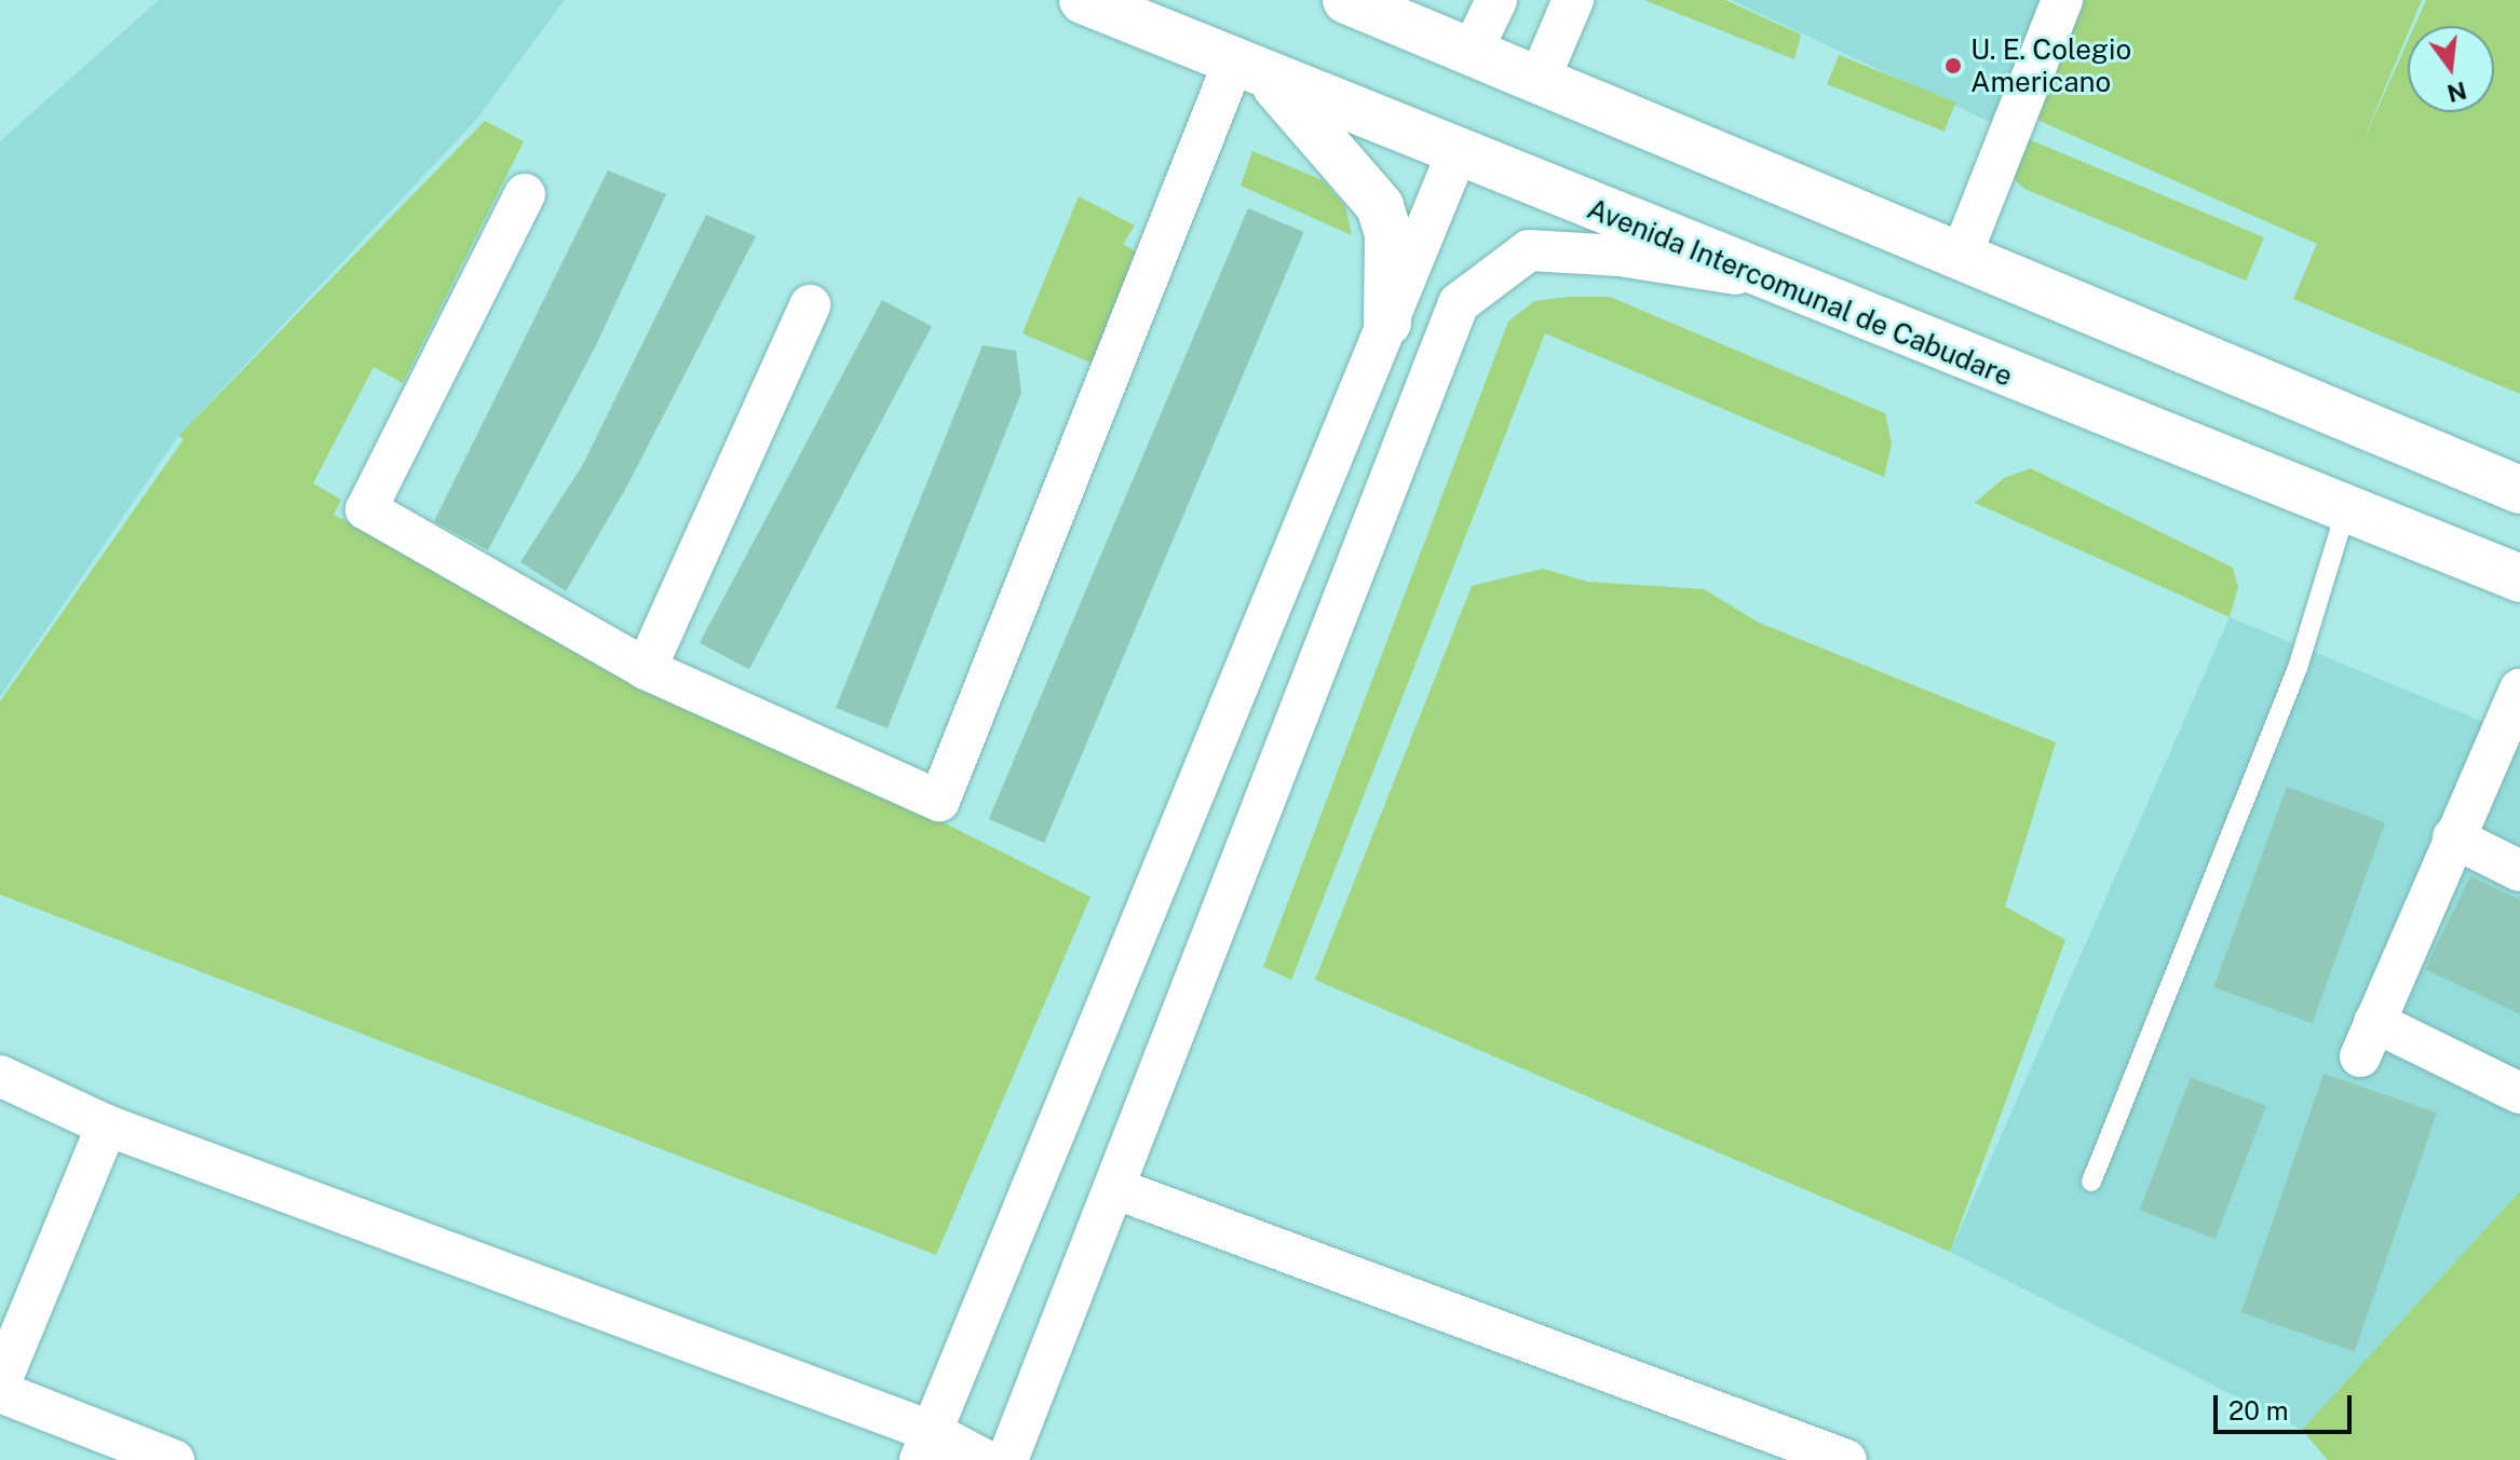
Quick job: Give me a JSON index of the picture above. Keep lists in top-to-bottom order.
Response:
{
  "streets": {
    "highway": ["Avenida Intercomunal de Cabudare"]
  },
  "places": ["U. E. Colegio Americano"],
  "scale_bar": "20 m",
  "north": "bottom"
}
